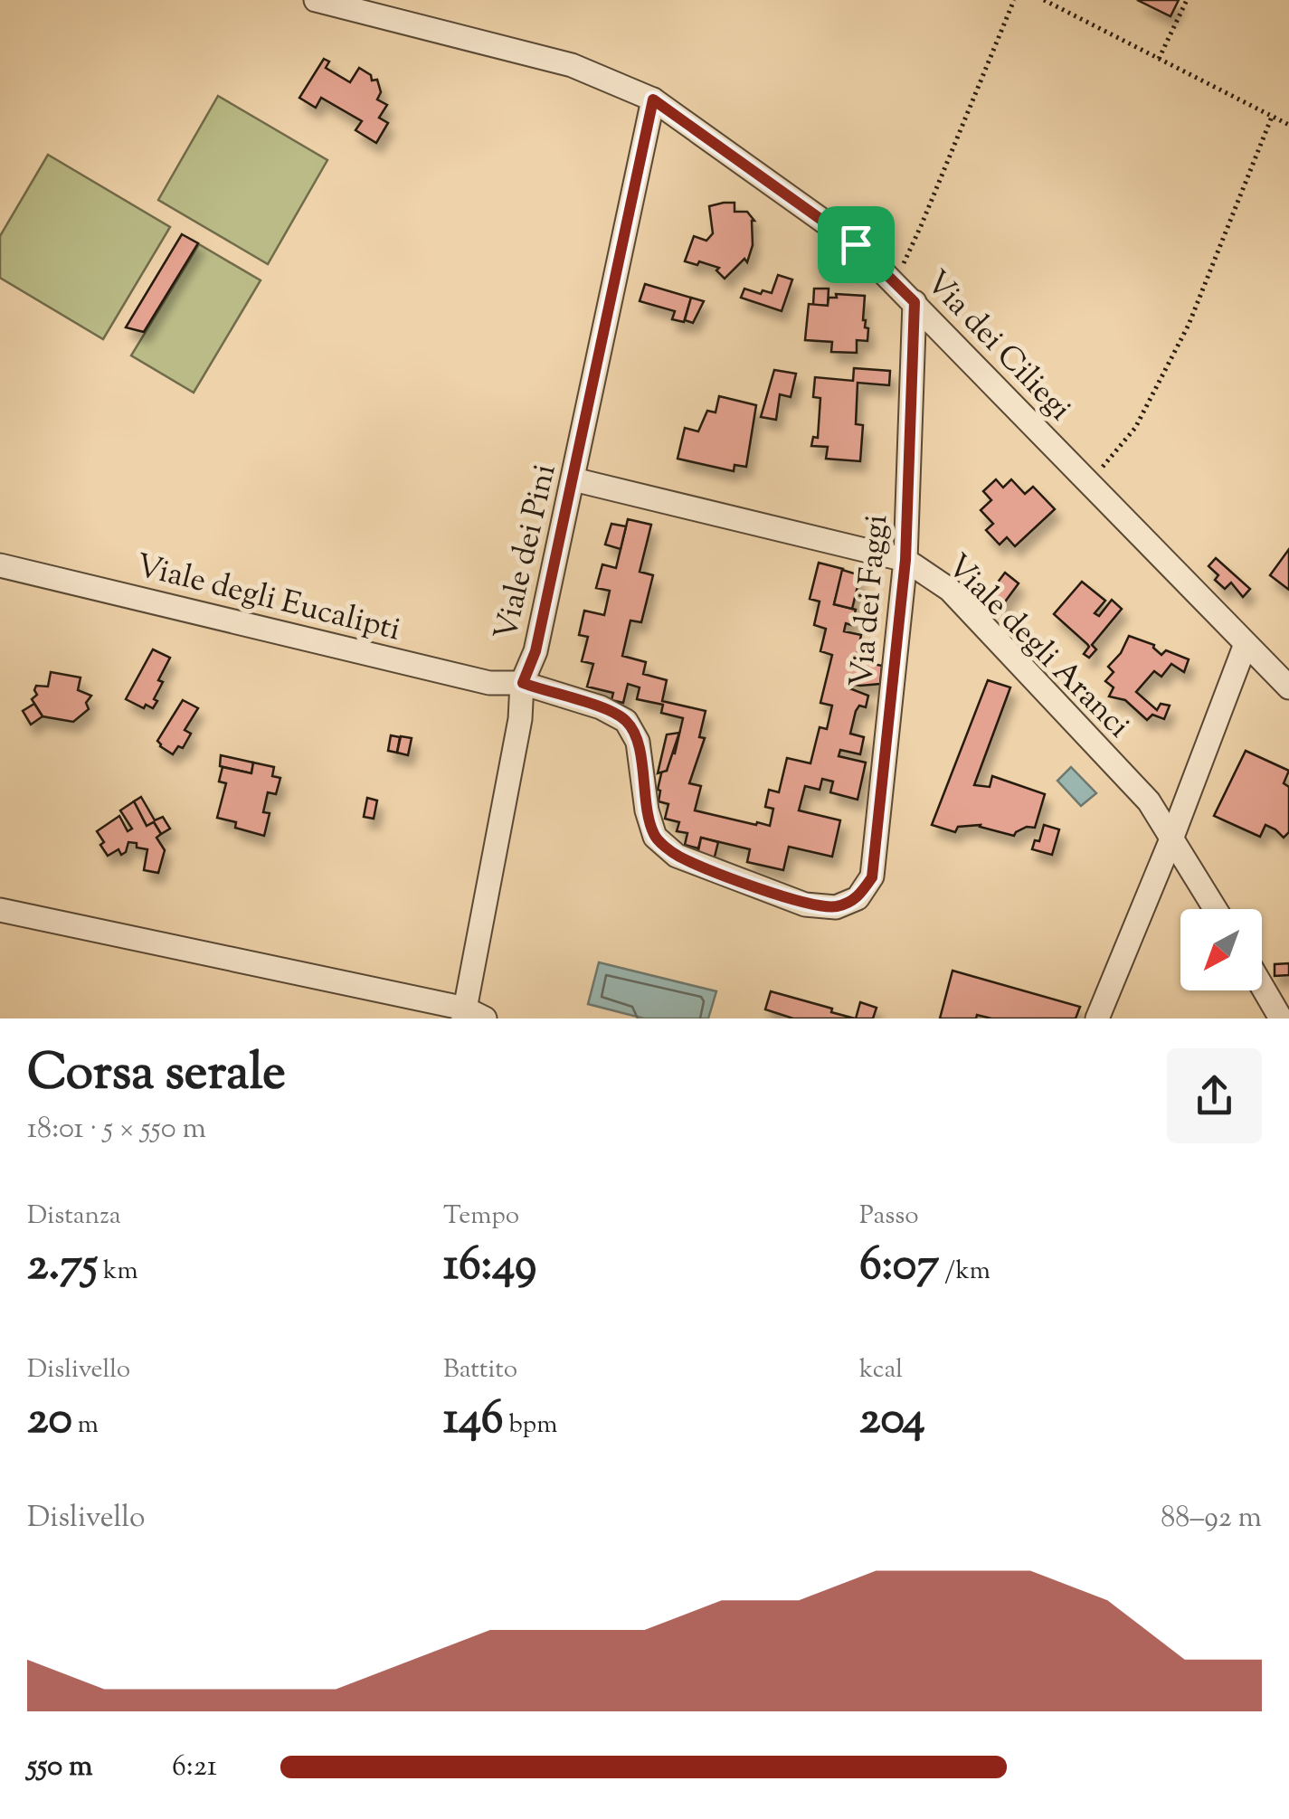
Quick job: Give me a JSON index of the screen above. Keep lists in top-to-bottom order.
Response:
{
  "streets": {
    "street": [
      "Via dei Ciliegi",
      "Viale dei Pini",
      "Viale degli Eucalipti",
      "Via dei Faggi",
      "Viale degli Aranci"
    ]
  },
  "crossings": [
    ["Via dei Ciliegi", "Viale dei Pini"],
    ["Via dei Ciliegi", "Via dei Faggi"],
    ["Viale dei Pini", "Viale degli Eucalipti"],
    ["Viale dei Pini", "Viale degli Aranci"],
    ["Viale degli Eucalipti", "Via dei Faggi"],
    ["Via dei Faggi", "Viale degli Aranci"]
  ],
  "north": "bottom left",
  "page": {
    "heading": ["Corsa serale", "18:01 · 5 × 550 m"],
    "stats": [
      ["Distanza", "2.75 km"],
      ["Tempo", "16:49"],
      ["Passo", "6:07 /km"],
      ["Dislivello", "20 m"],
      ["Battito", "146 bpm"],
      ["kcal", "204"]
    ],
    "chart": ["Dislivello", "88–92 m"],
    "list": [
      {
        "name": "550 m",
        "note": "6:21"
      }
    ]
  }
}
